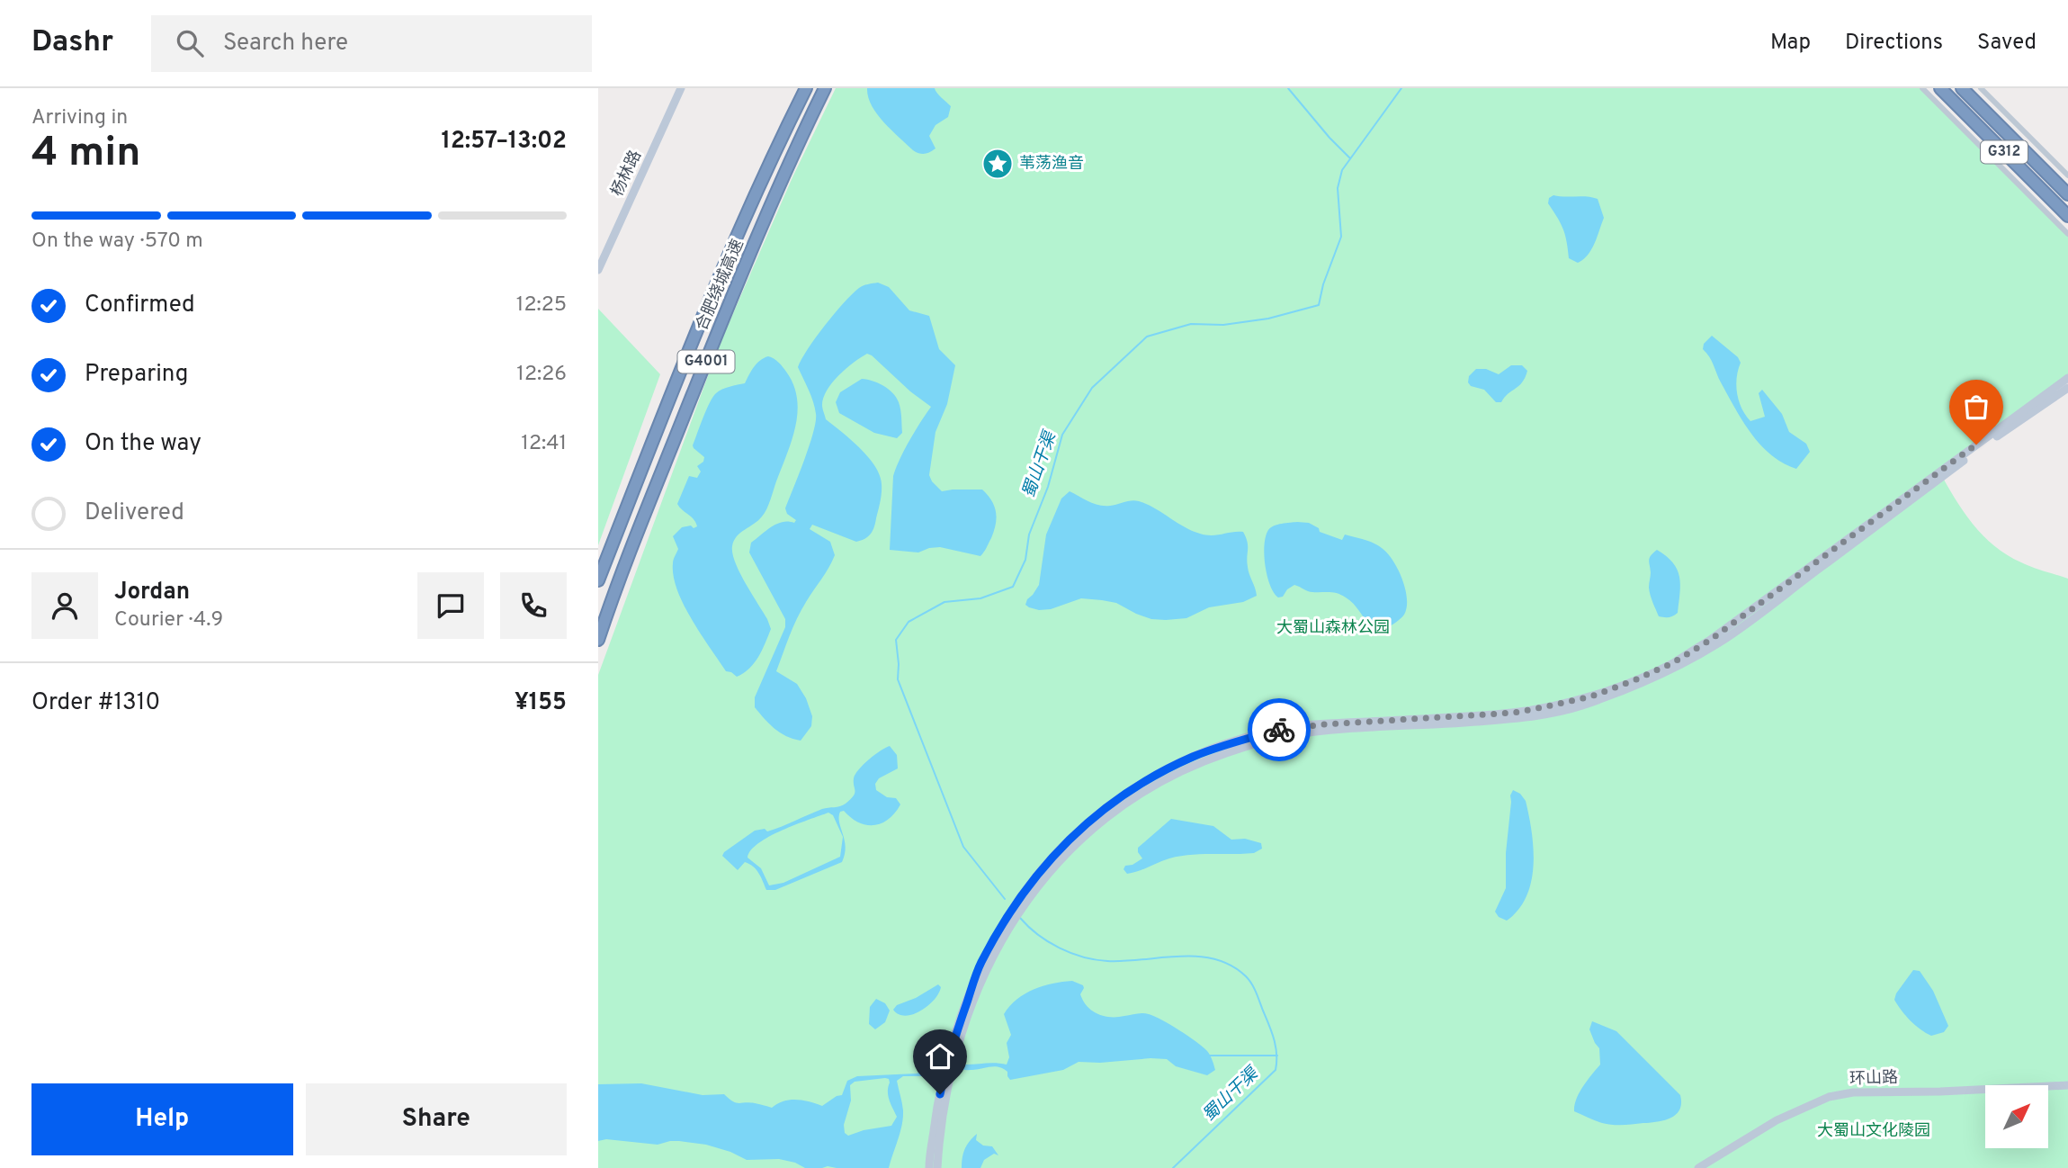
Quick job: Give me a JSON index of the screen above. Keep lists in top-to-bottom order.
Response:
{
  "streets": {
    "highway": ["G312", "合肥绕城高速", "G4001"],
    "main road": ["杨林路", "环山路"]
  },
  "water": ["蜀山干渠"],
  "parks": ["大蜀山森林公园", "大蜀山文化陵园"],
  "places": {
    "place": ["苇荡渔音"]
  },
  "north": "top right",
  "page": {
    "header": "Dashr",
    "search": "Search here",
    "nav": ["Map", "Directions", "Saved"],
    "heading": ["4 min", "Arriving in", "12:57–13:02"],
    "panel": [
      "Jordan",
      "Courier · 4.9",
      "Order #1310",
      "¥155"
    ],
    "bar": "On the way · 570 m",
    "list": [
      ["Confirmed", "12:25"],
      ["Preparing", "12:26"],
      ["On the way", "12:41"],
      "Delivered"
    ],
    "buttons": ["Help", "Share"]
  }
}
